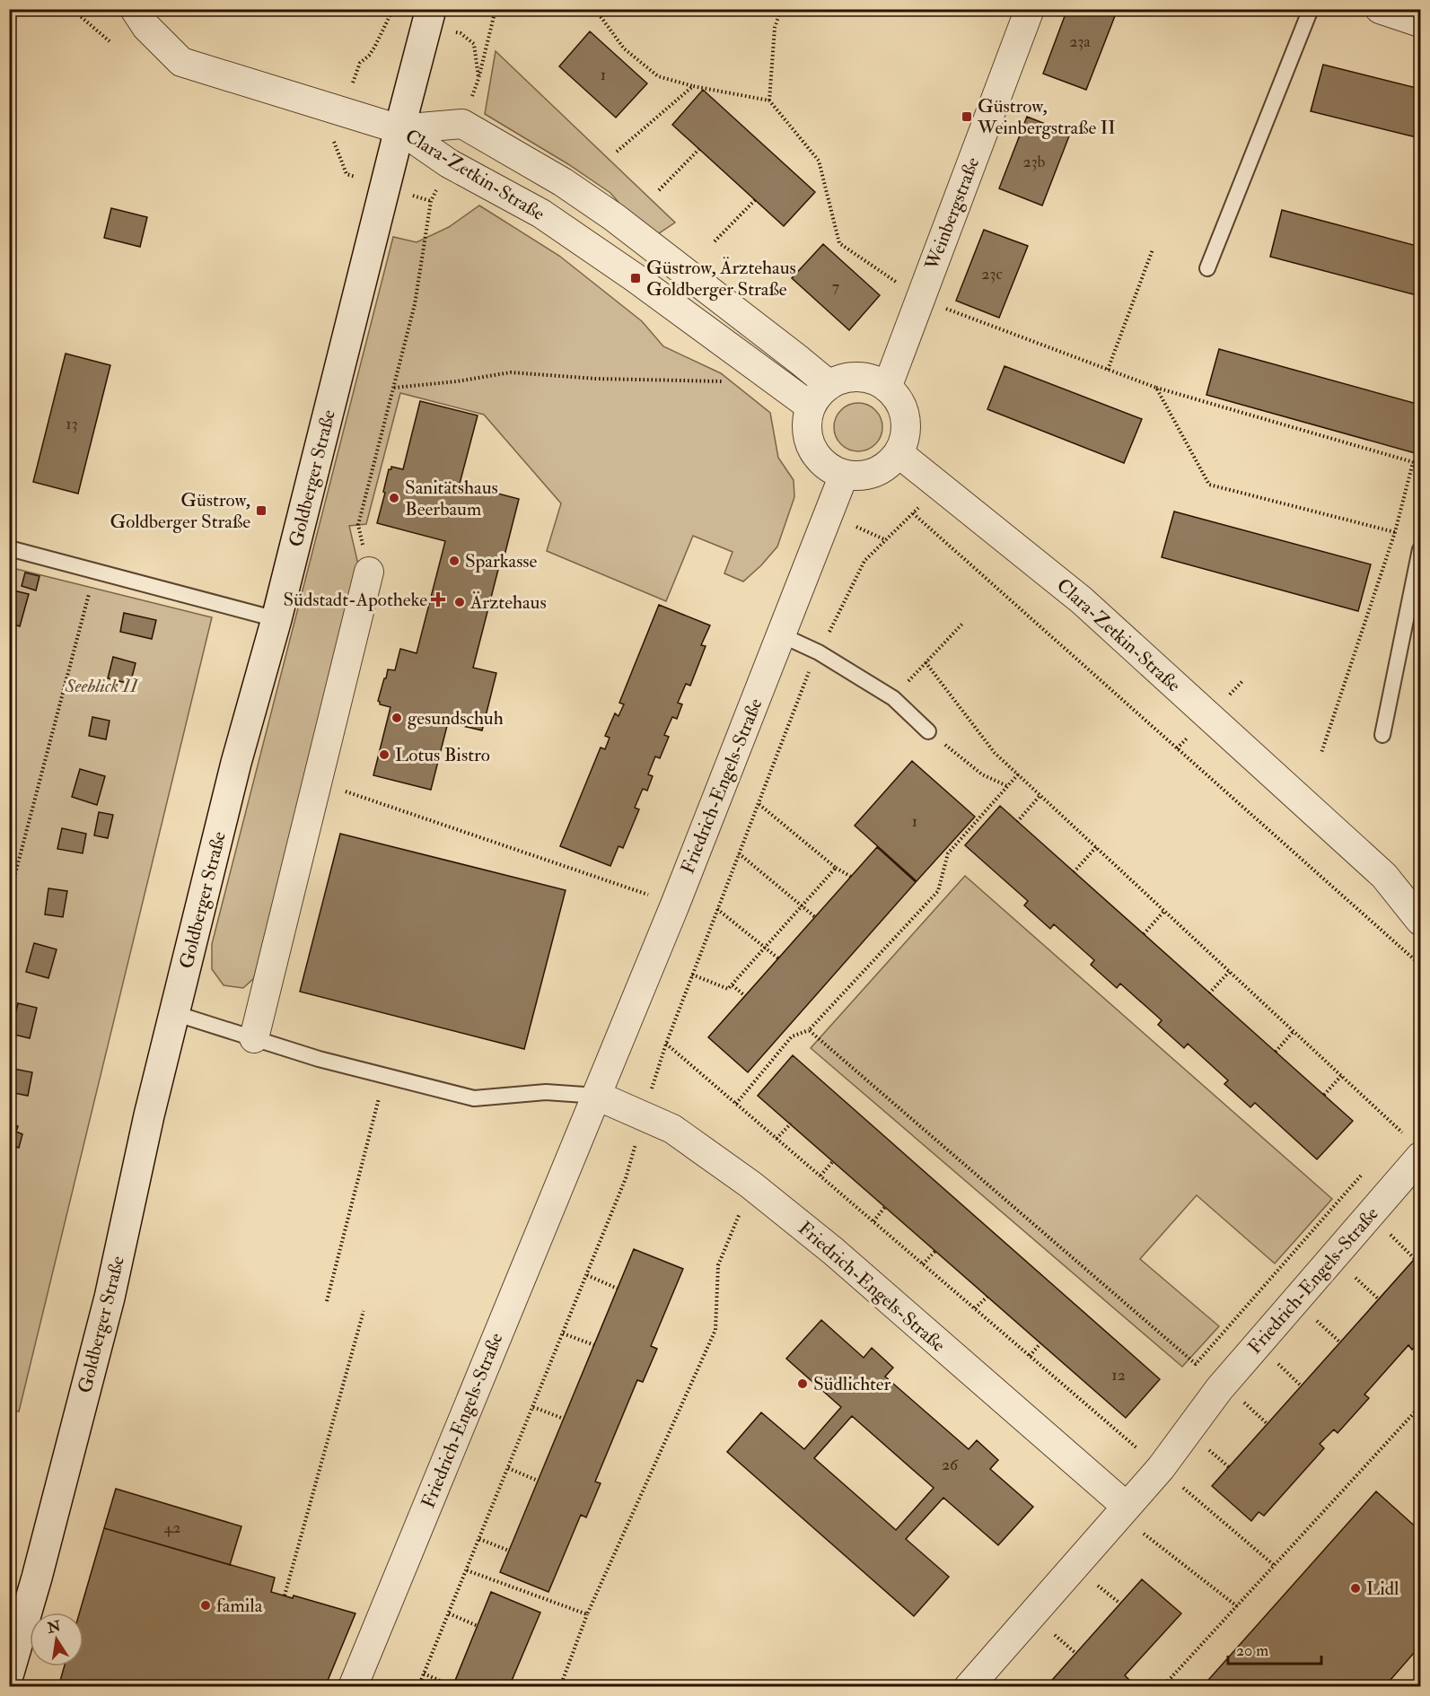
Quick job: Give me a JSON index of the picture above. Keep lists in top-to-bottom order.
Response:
{
  "streets": {
    "main road": ["Goldberger Straße"],
    "street": ["Clara-Zetkin-Straße", "Weinbergstraße", "Friedrich-Engels-Straße"]
  },
  "crossings": [
    ["Clara-Zetkin-Straße", "Weinbergstraße"],
    ["Clara-Zetkin-Straße", "Goldberger Straße"],
    ["Clara-Zetkin-Straße", "Friedrich-Engels-Straße"],
    ["Weinbergstraße", "Friedrich-Engels-Straße"]
  ],
  "parks": ["Seeblick II"],
  "places": {
    "transit": ["Güstrow, Weinbergstraße II", "Güstrow, Ärztehaus Goldberger Straße", "Güstrow, Goldberger Straße"],
    "other": [
      "Sanitätshaus Beerbaum",
      "Sparkasse",
      "Ärztehaus",
      "gesundschuh",
      "Lotus Bistro",
      "Südlichter",
      "Lidl",
      "famila"
    ],
    "health": ["Südstadt-Apotheke"]
  },
  "house_numbers": [
    "23a",
    "1",
    "23b",
    "23c",
    "7",
    "13",
    "1",
    "12",
    "26",
    "42"
  ],
  "scale_bar": "20 m",
  "north": "top"
}
